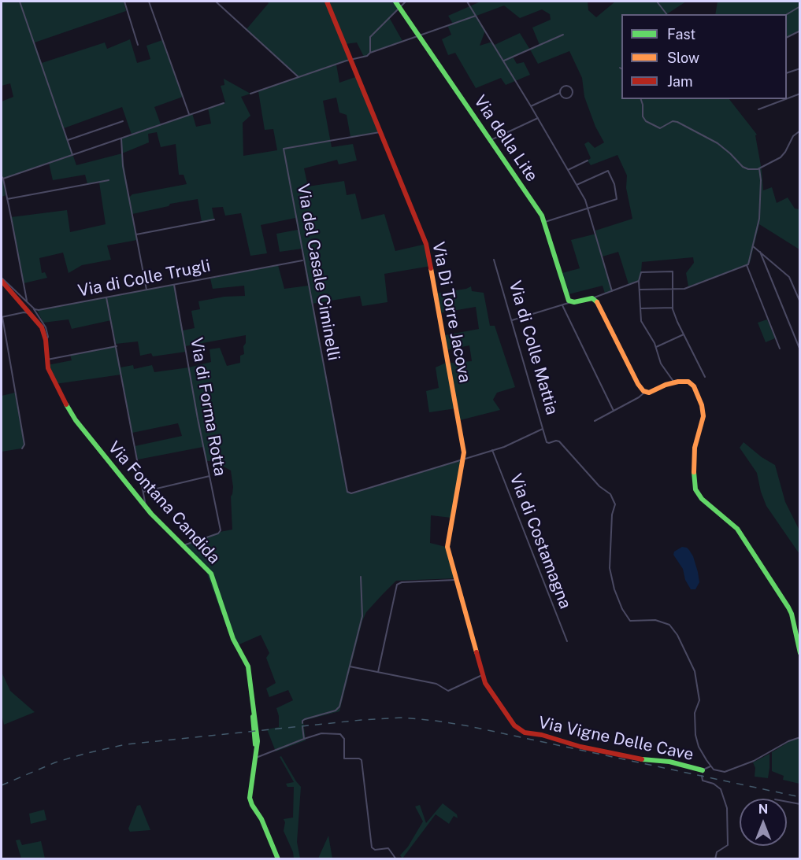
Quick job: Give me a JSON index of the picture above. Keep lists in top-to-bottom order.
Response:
{
  "streets": {
    "street": [
      "Via della Lite",
      "Via del Casale Ciminelli",
      "Via di Colle Trugli",
      "Via Di Torre Jacova",
      "Via di Colle Mattia",
      "Via di Forma Rotta",
      "Via Fontana Candida",
      "Via di Costamagna",
      "Via Vigne Delle Cave"
    ]
  },
  "crossings": [
    ["Via del Casale Ciminelli", "Via di Colle Trugli"],
    ["Via del Casale Ciminelli", "Via Di Torre Jacova"],
    ["Via di Colle Trugli", "Via di Forma Rotta"],
    ["Via Di Torre Jacova", "Via Vigne Delle Cave"],
    ["Via di Forma Rotta", "Via Fontana Candida"]
  ],
  "legend": ["Fast", "Slow", "Jam"],
  "north": "top"
}
